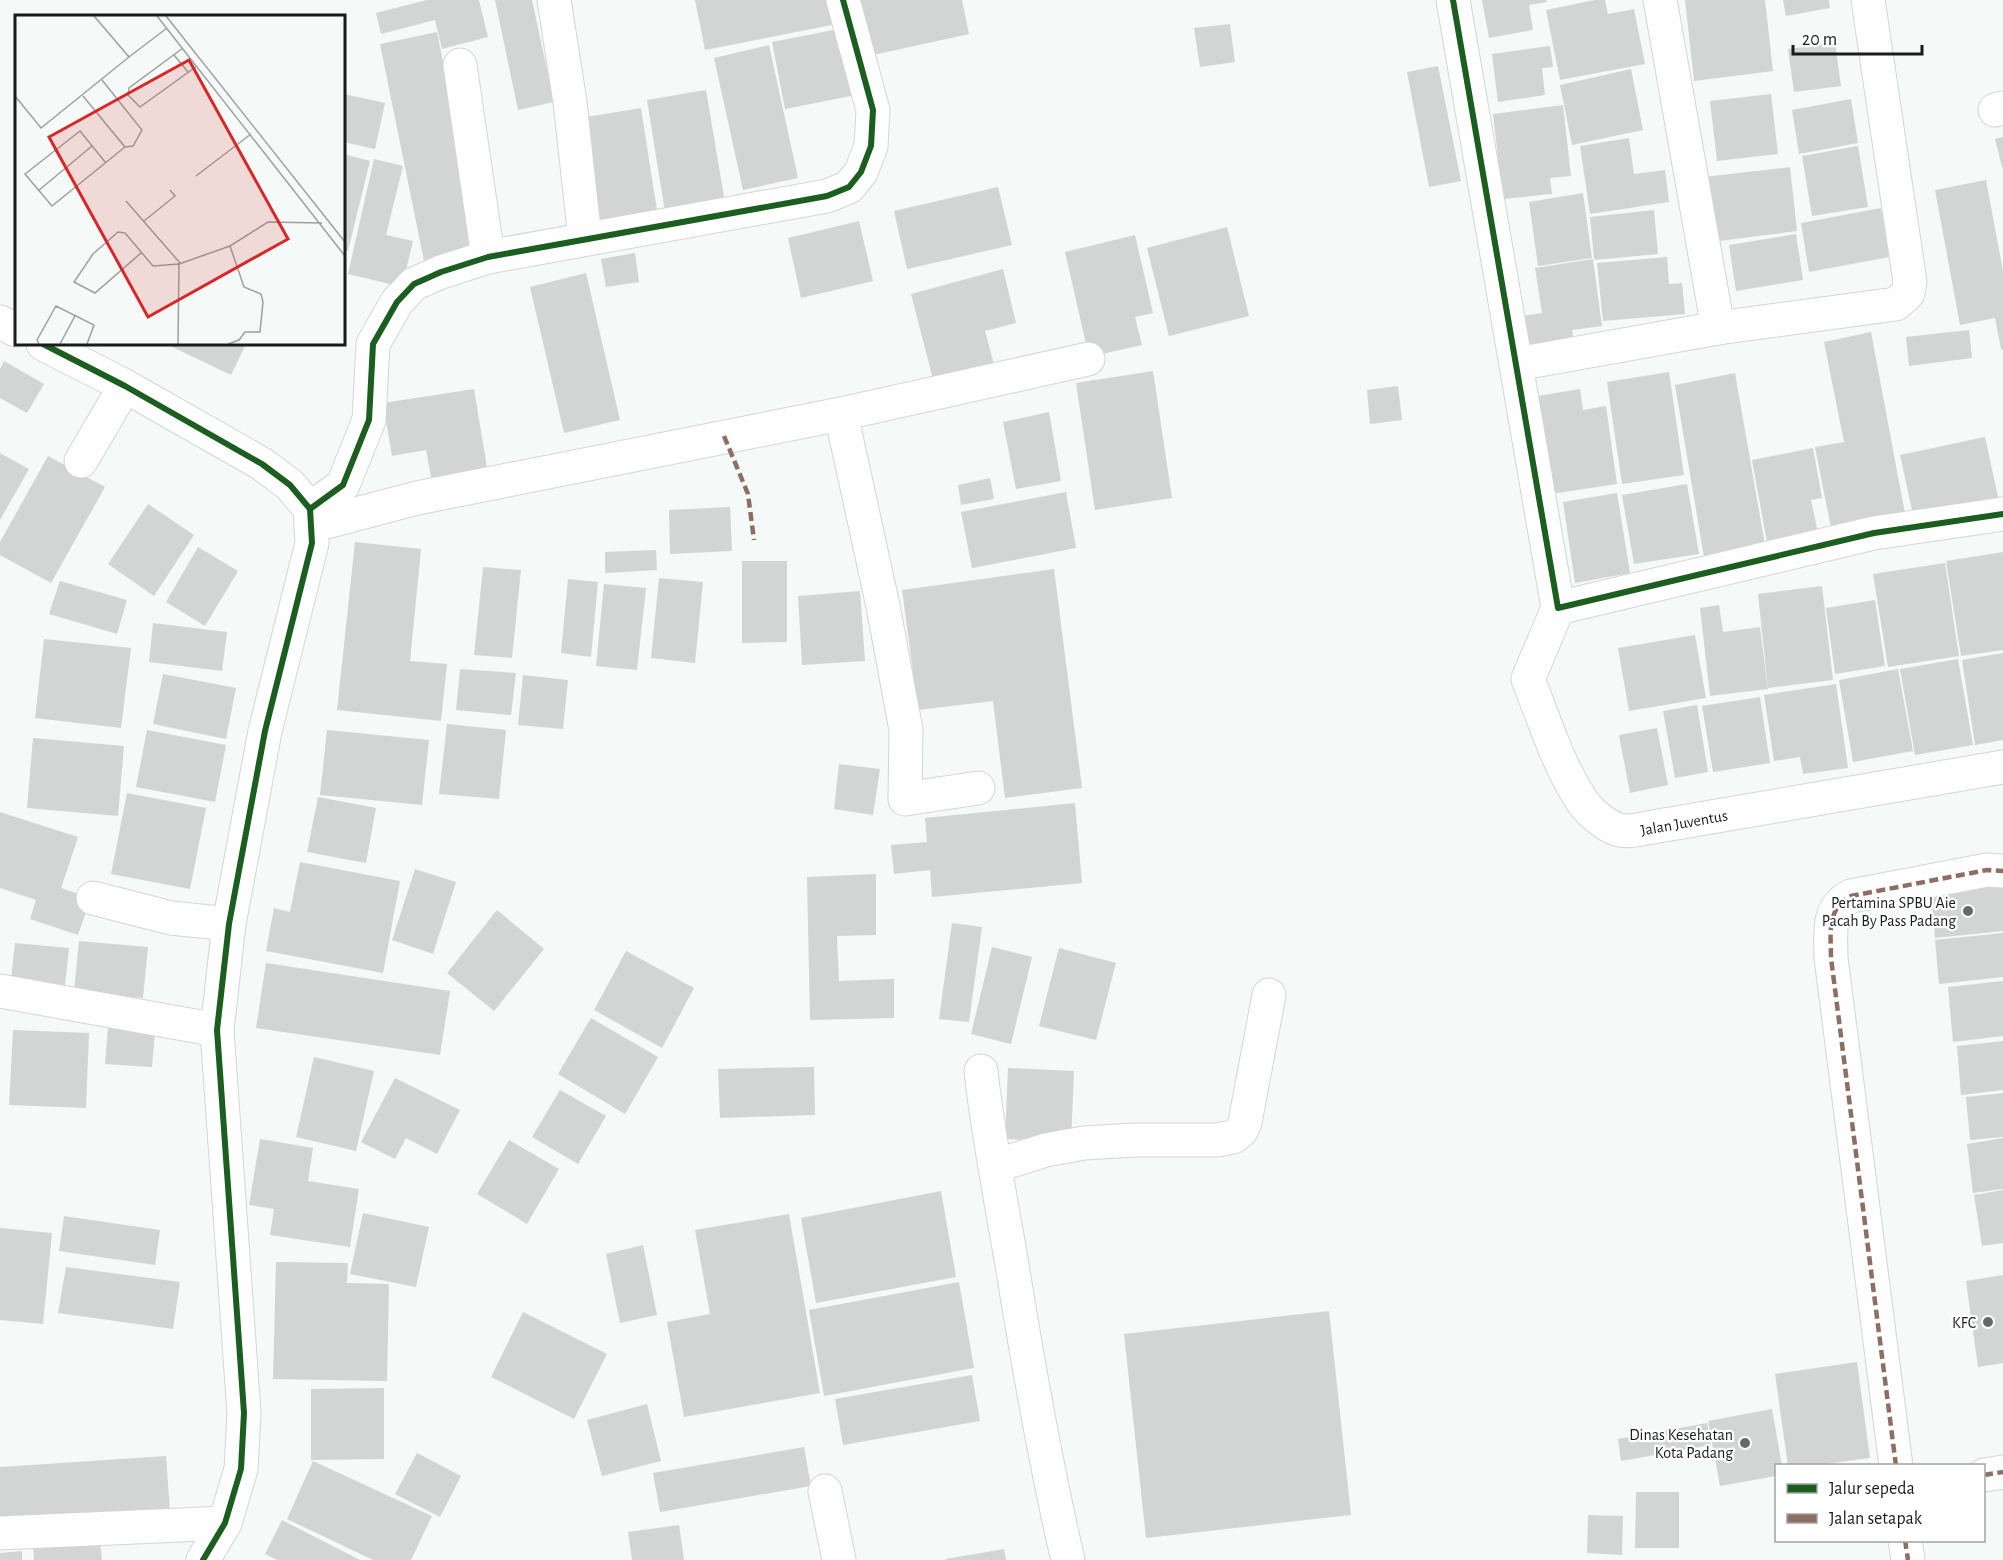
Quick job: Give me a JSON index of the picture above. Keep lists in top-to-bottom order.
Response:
{
  "streets": {
    "street": ["Jalan Juventus"]
  },
  "places": ["Pertamina SPBU Aie Pacah By Pass Padang", "KFC", "Dinas Kesehatan Kota Padang"],
  "legend": ["Jalur sepeda", "Jalan setapak"],
  "scale_bar": "20 m"
}
